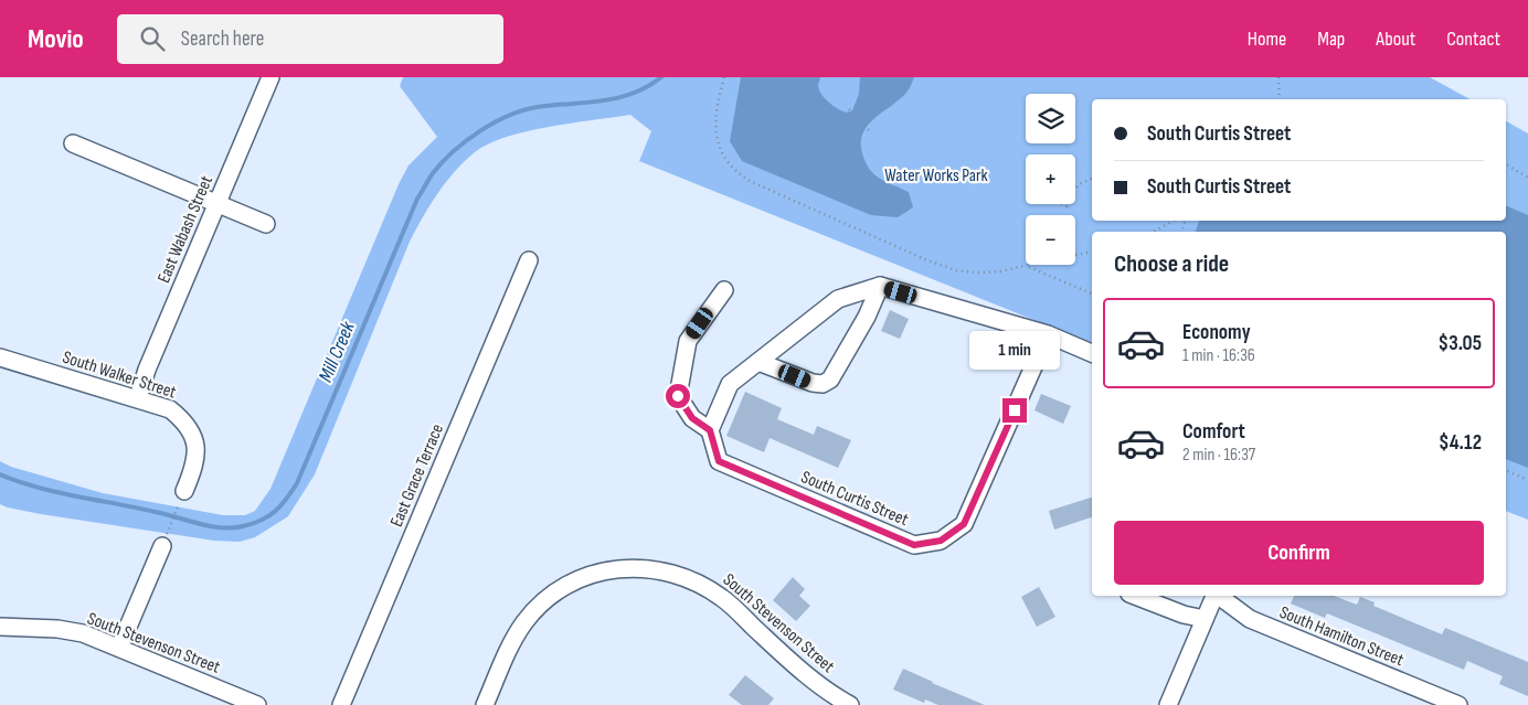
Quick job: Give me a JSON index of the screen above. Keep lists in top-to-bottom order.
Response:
{
  "streets": {
    "street": [
      "East Wabash Street",
      "South Walker Street",
      "East Grace Terrace",
      "South Curtis Street",
      "South Stevenson Street",
      "South Hamilton Street"
    ]
  },
  "crossings": [
    ["East Wabash Street", "South Walker Street"]
  ],
  "water": ["Mill Creek"],
  "parks": ["Water Works Park"],
  "page": {
    "header": "Movio",
    "search": "Search here",
    "nav": [
      "Home",
      "Map",
      "About",
      "Contact"
    ],
    "map_buttons": ["+", "−"],
    "banner": ["South Curtis Street", "South Curtis Street"],
    "heading": "Choose a ride",
    "list": [
      {
        "name": "Economy",
        "note": "1 min · 16:36",
        "value": "$3.05"
      },
      {
        "name": "Comfort",
        "note": "2 min · 16:37",
        "value": "$4.12"
      }
    ],
    "bubble": "1 min",
    "buttons": "Confirm"
  }
}
